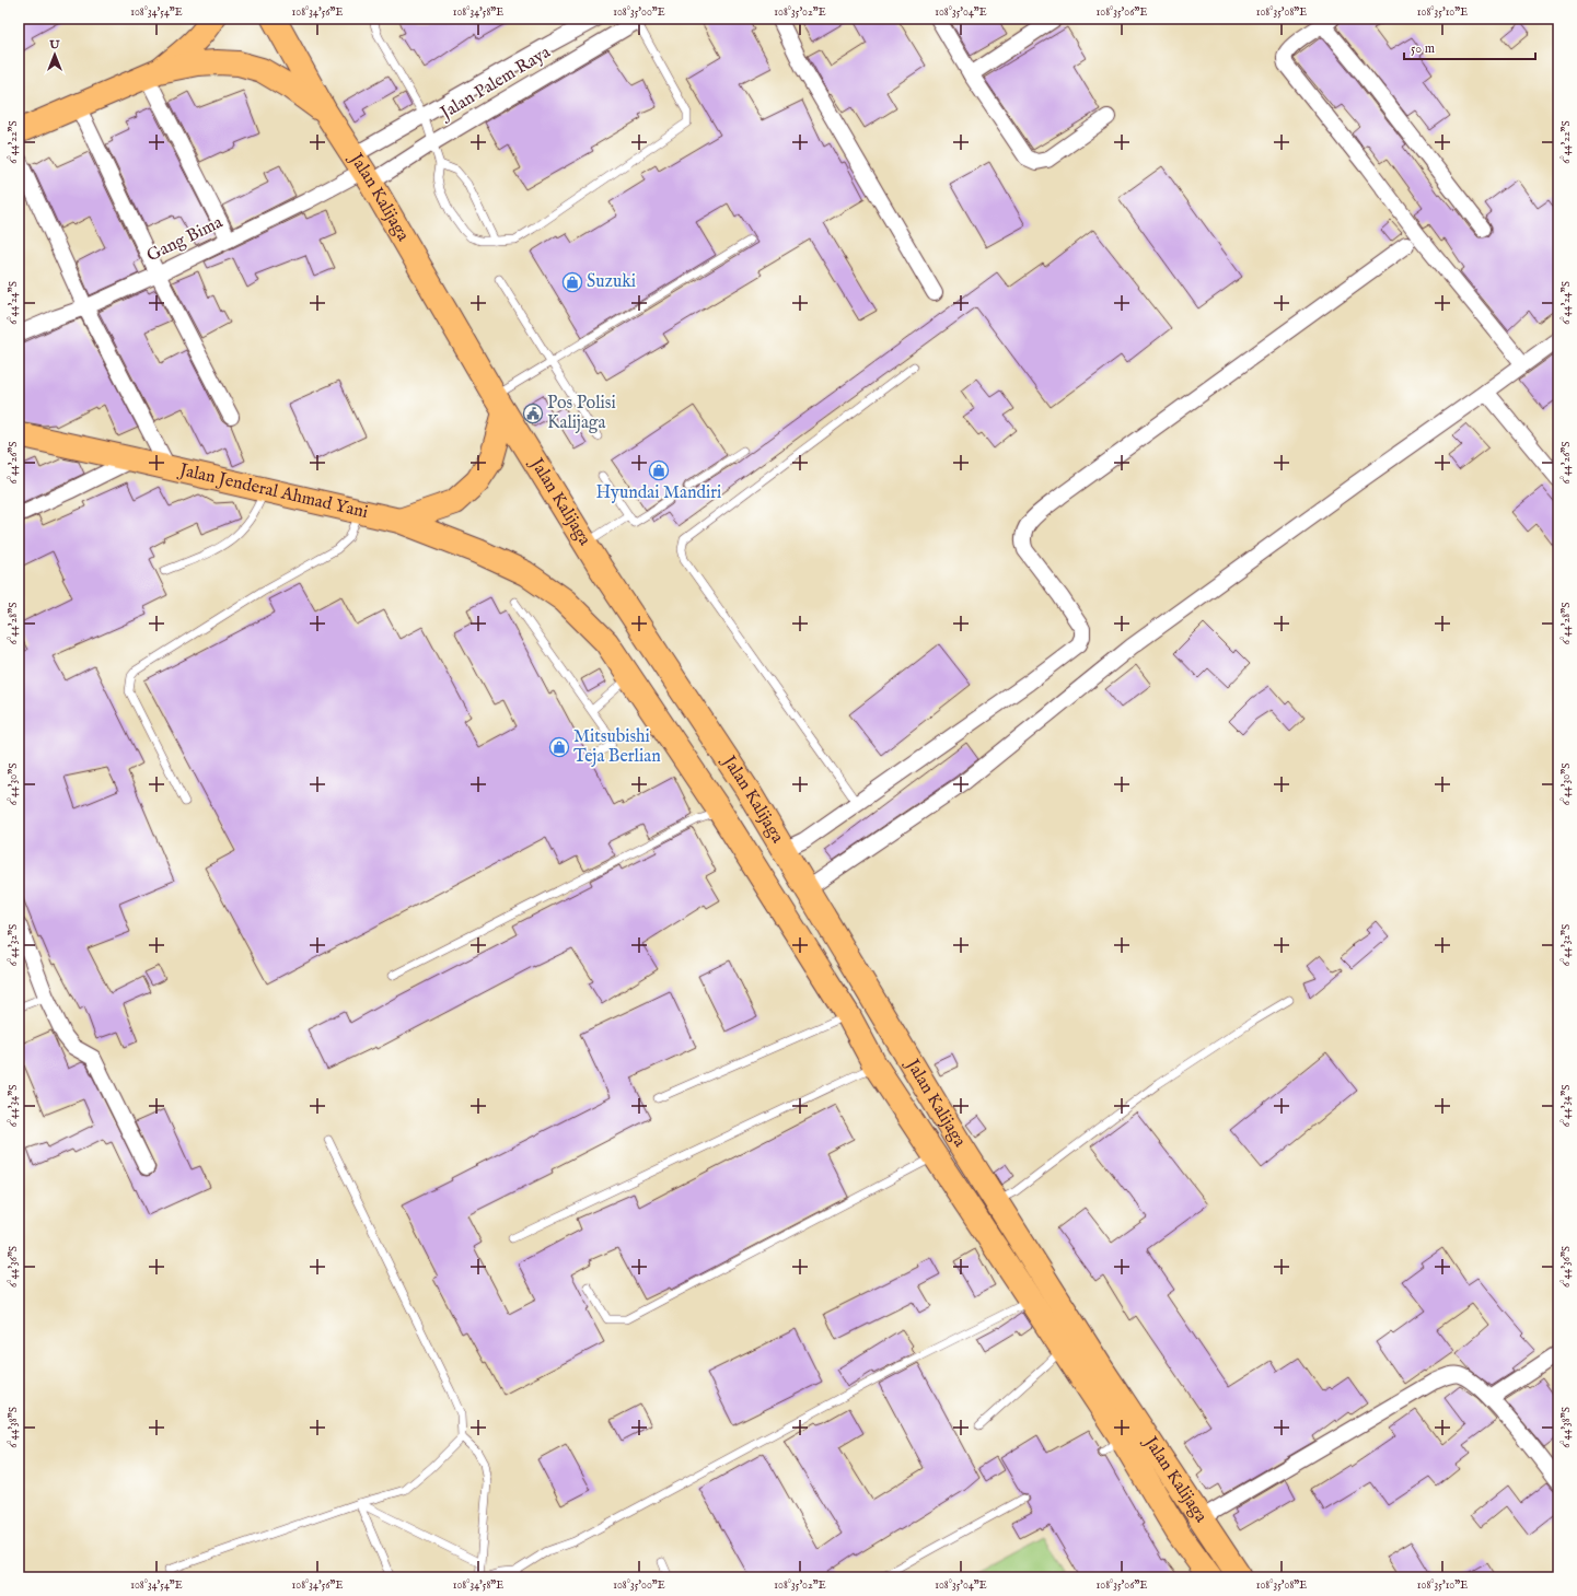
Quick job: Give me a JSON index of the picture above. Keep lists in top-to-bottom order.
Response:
{
  "streets": {
    "highway": ["Jalan Kalijaga", "Jalan Jenderal Ahmad Yani"],
    "street": ["Jalan Palem Raya", "Gang Bima"]
  },
  "crossings": [
    ["Jalan Palem Raya", "Jalan Kalijaga"],
    ["Jalan Palem Raya", "Gang Bima"],
    ["Jalan Kalijaga", "Gang Bima"],
    ["Jalan Kalijaga", "Jalan Jenderal Ahmad Yani"]
  ],
  "places": {
    "shop": ["Suzuki", "Hyundai Mandiri", "Mitsubishi Teja Berlian"],
    "public building": ["Pos Polisi Kalijaga"]
  },
  "scale_bar": "50 m",
  "north": "top",
  "coordinates": [
    "108°34'54\"E",
    "108°34'56\"E",
    "108°34'58\"E",
    "108°35'00\"E",
    "108°35'02\"E",
    "108°35'04\"E",
    "108°35'06\"E",
    "108°35'08\"E",
    "108°35'10\"E",
    "6°44'22\"S",
    "6°44'24\"S",
    "6°44'26\"S",
    "6°44'28\"S",
    "6°44'30\"S",
    "6°44'32\"S",
    "6°44'34\"S",
    "6°44'36\"S",
    "6°44'38\"S"
  ]
}
